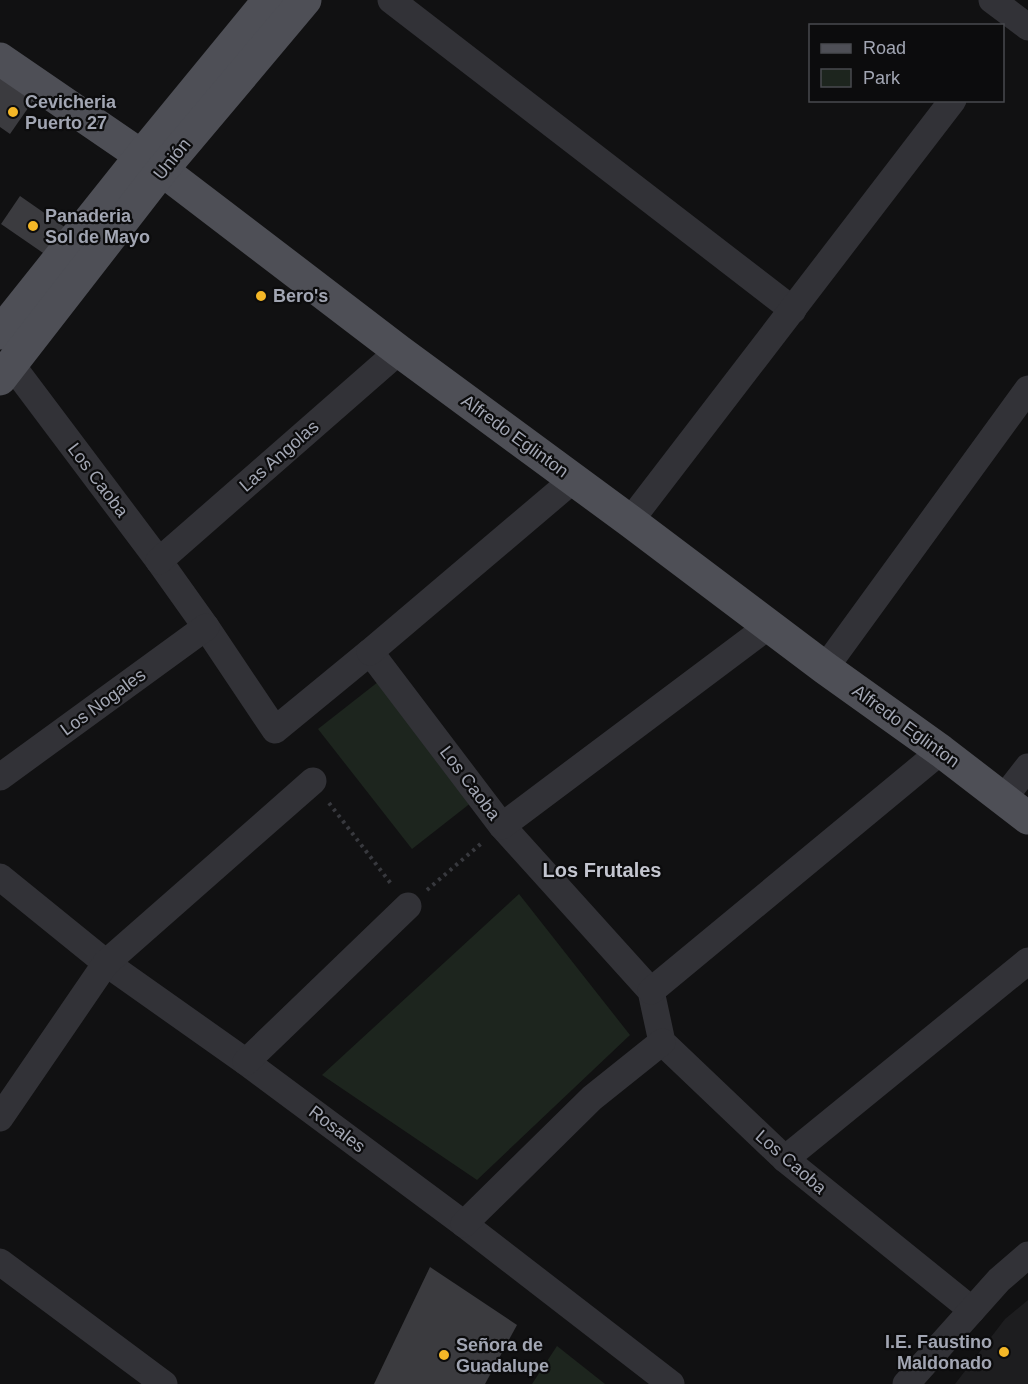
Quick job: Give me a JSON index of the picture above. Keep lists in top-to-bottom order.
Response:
{
  "streets": {
    "main road": ["Unión", "Alfredo Eglinton"],
    "street": [
      "Las Angolas",
      "Los Caoba",
      "Los Nogales",
      "Rosales"
    ]
  },
  "crossings": [
    ["Unión", "Alfredo Eglinton"],
    ["Unión", "Los Caoba"],
    ["Alfredo Eglinton", "Las Angolas"],
    ["Las Angolas", "Los Caoba"],
    ["Los Caoba", "Los Nogales"]
  ],
  "districts": ["Los Frutales"],
  "places": [
    "Cevicheria Puerto 27",
    "Panaderia Sol de Mayo",
    "Bero's",
    "I.E. Faustino Maldonado",
    "Señora de Guadalupe"
  ],
  "legend": ["Road", "Park"]
}
